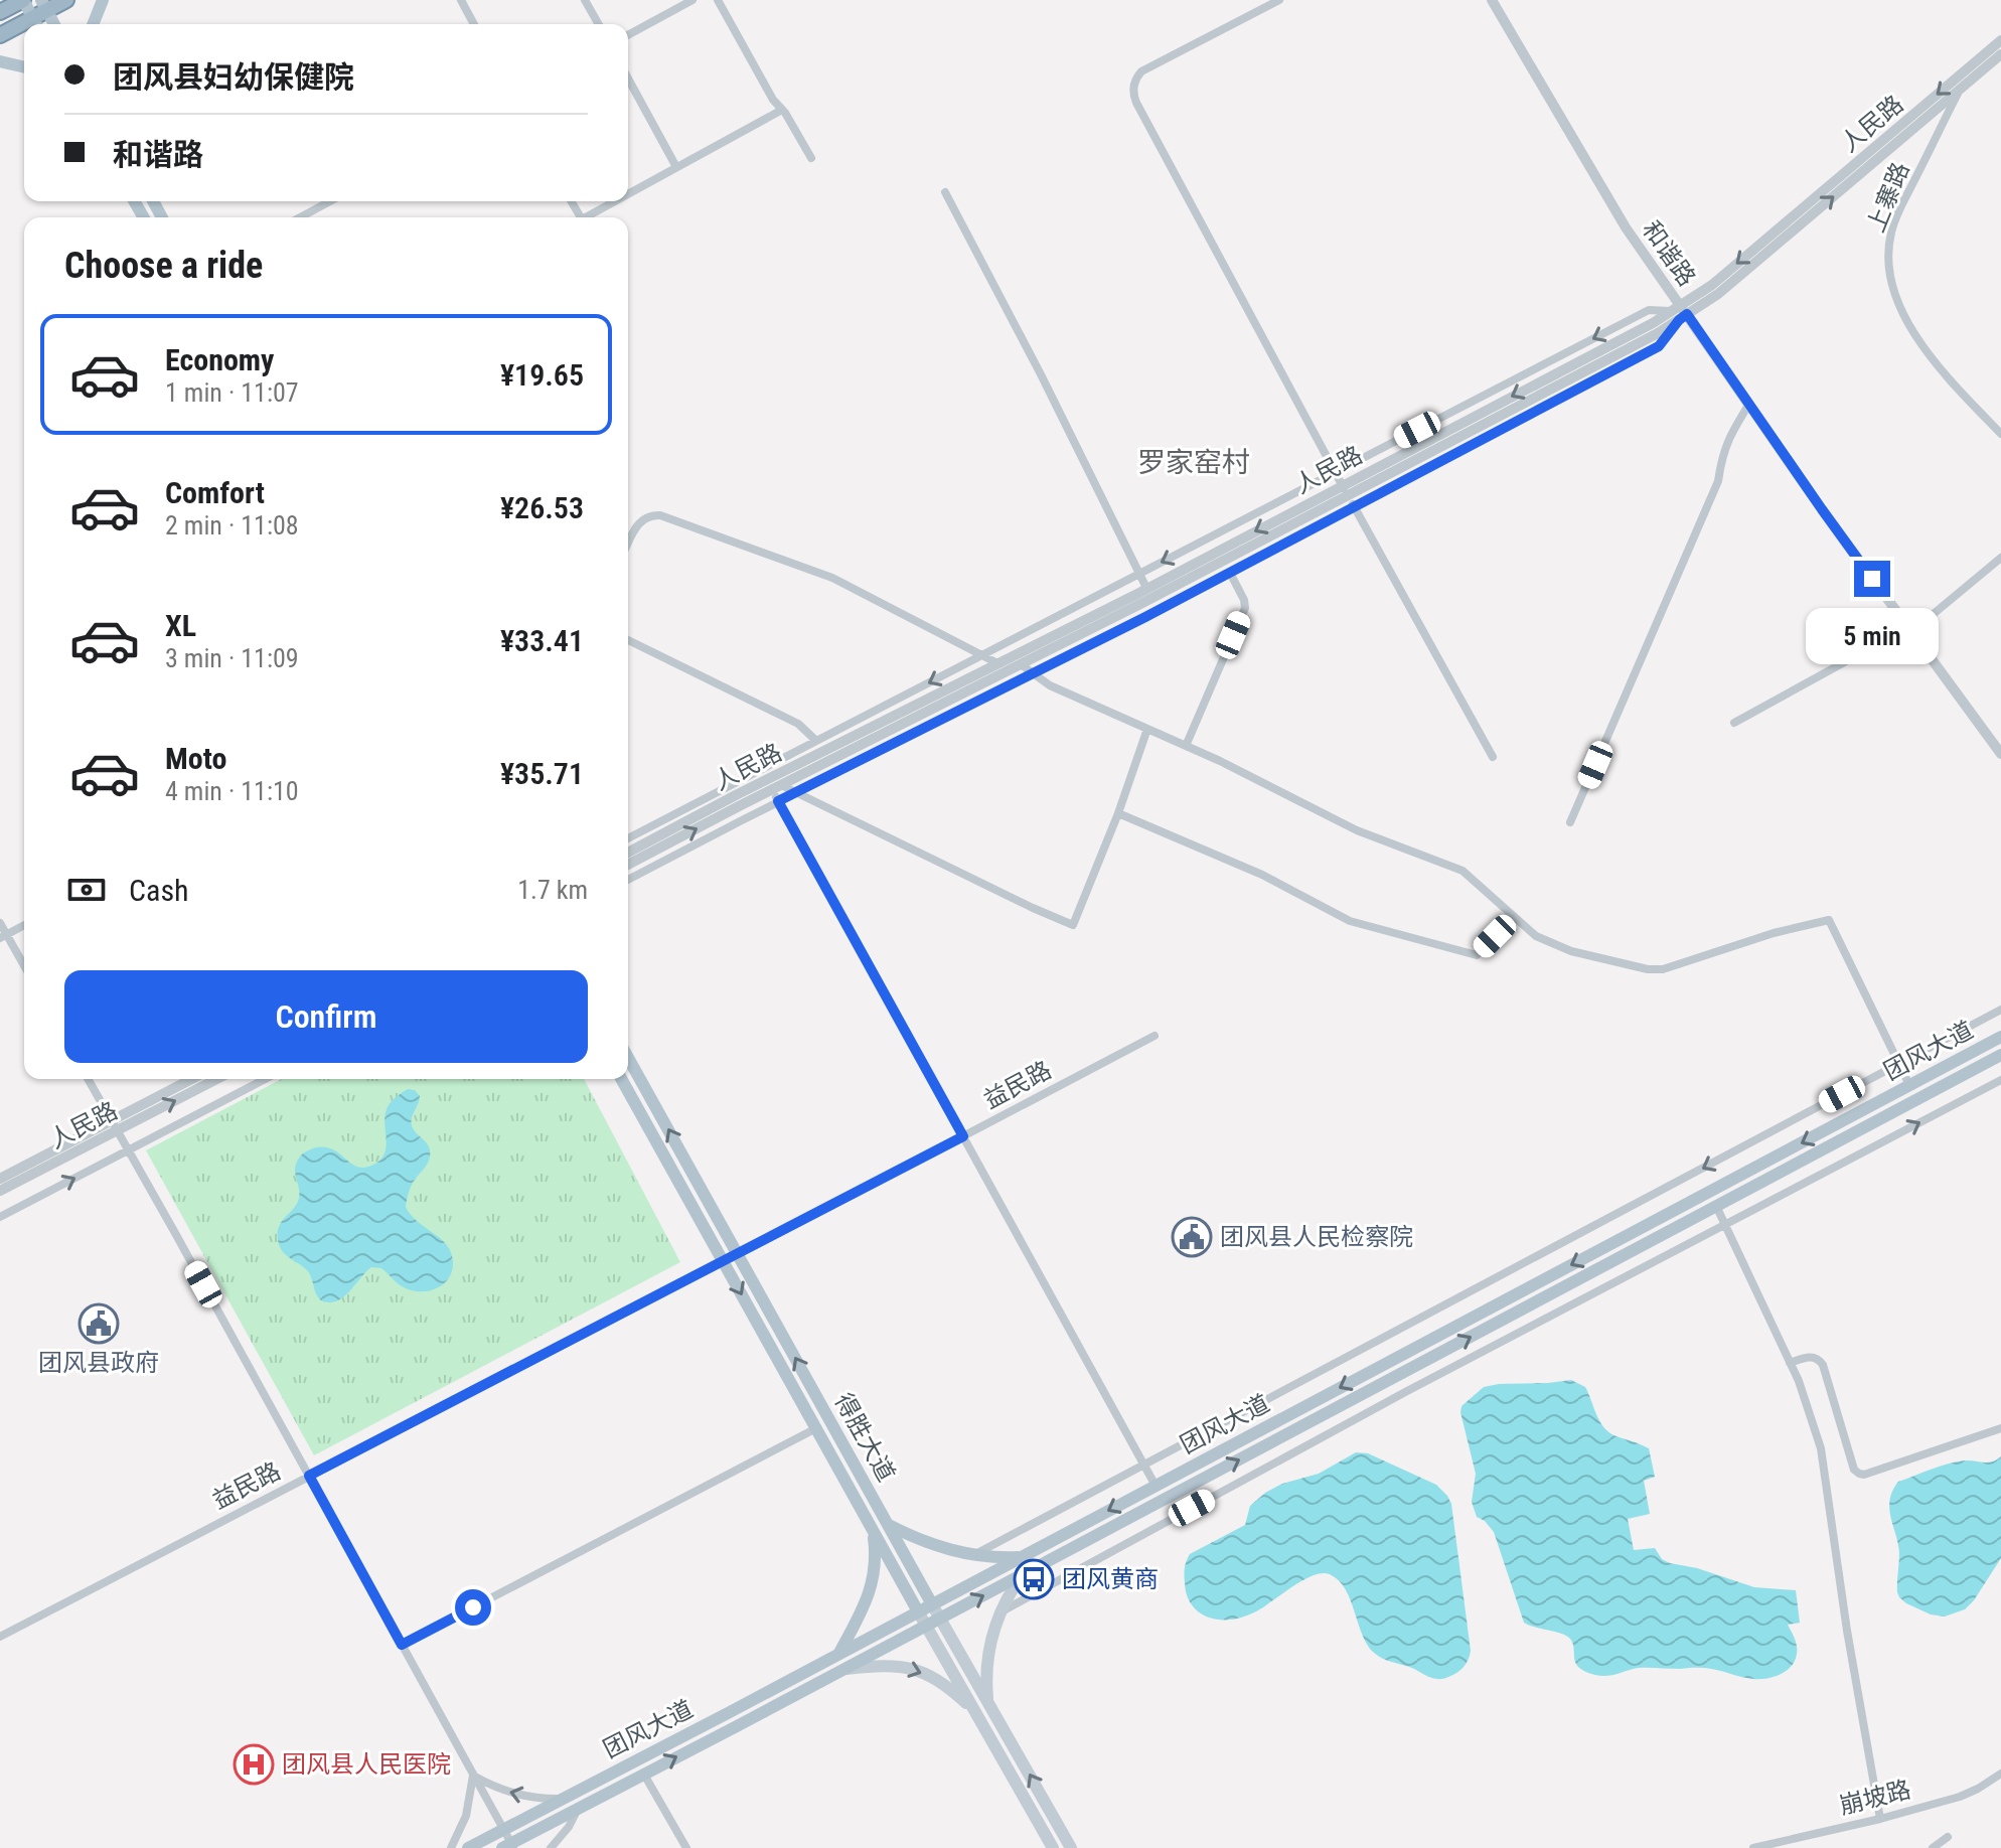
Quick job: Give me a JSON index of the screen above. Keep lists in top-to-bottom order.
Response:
{
  "streets": {
    "main road": ["团风大道", "得胜大道"],
    "street": [
      "人民路",
      "上寨路",
      "和谐路",
      "益民路",
      "崩坡路"
    ]
  },
  "crossings": [
    ["人民路", "上寨路"],
    ["人民路", "和谐路"],
    ["团风大道", "得胜大道"],
    ["益民路", "得胜大道"]
  ],
  "districts": ["罗家窑村"],
  "places": {
    "public building": ["团风县人民检察院", "团风县政府"],
    "bus stop": ["团风黄商"],
    "hospital": ["团风县人民医院"]
  },
  "page": {
    "banner": ["团风县妇幼保健院", "和谐路"],
    "heading": "Choose a ride",
    "list": [
      {
        "name": "Economy",
        "note": "1 min · 11:07",
        "value": "¥19.65"
      },
      {
        "name": "Comfort",
        "note": "2 min · 11:08",
        "value": "¥26.53"
      },
      {
        "name": "XL",
        "note": "3 min · 11:09",
        "value": "¥33.41"
      },
      {
        "name": "Moto",
        "note": "4 min · 11:10",
        "value": "¥35.71"
      }
    ],
    "bubble": "5 min",
    "pay": ["Cash", "1.7 km"],
    "buttons": "Confirm"
  }
}
